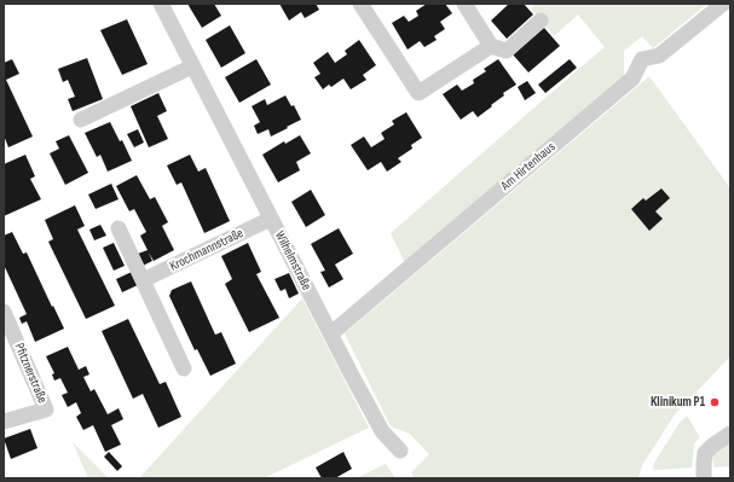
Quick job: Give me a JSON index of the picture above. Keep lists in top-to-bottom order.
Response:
{
  "streets": {
    "street": [
      "Am Hirtenhaus",
      "Krochmannstraße",
      "Wilhelmstraße",
      "Pfitznerstraße"
    ]
  },
  "crossings": [
    ["Am Hirtenhaus", "Wilhelmstraße"],
    ["Krochmannstraße", "Wilhelmstraße"]
  ],
  "places": ["Klinikum P1"]
}
